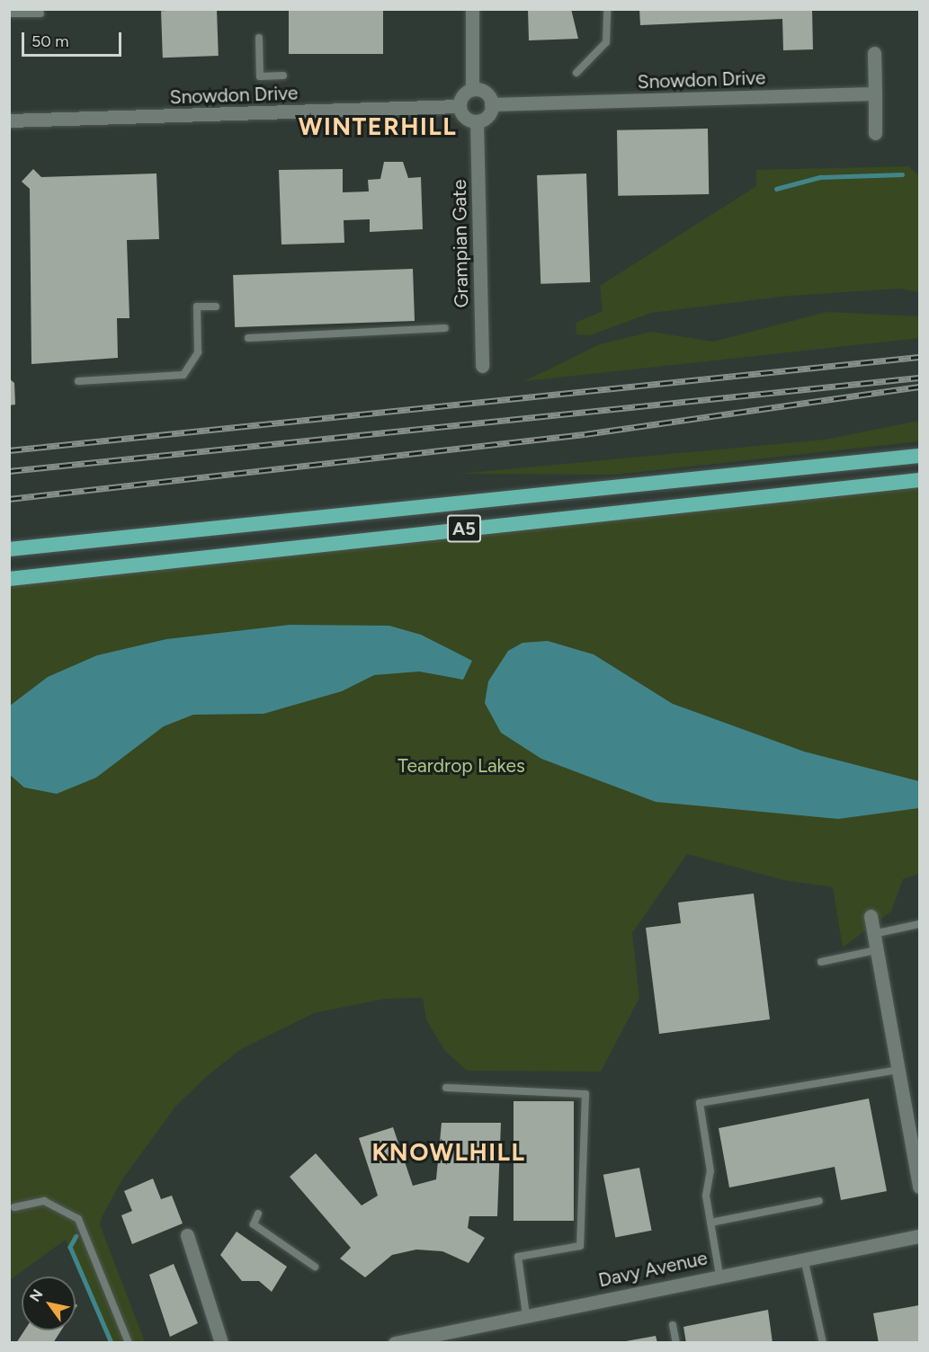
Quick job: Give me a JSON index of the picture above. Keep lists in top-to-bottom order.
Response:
{
  "streets": {
    "highway": ["A5"],
    "street": ["Snowdon Drive", "Grampian Gate", "Davy Avenue"]
  },
  "crossings": [
    ["Snowdon Drive", "Grampian Gate"]
  ],
  "districts": ["WINTERHILL", "KNOWLHILL"],
  "parks": ["Teardrop Lakes"],
  "scale_bar": "50 m",
  "north": "top left"
}
